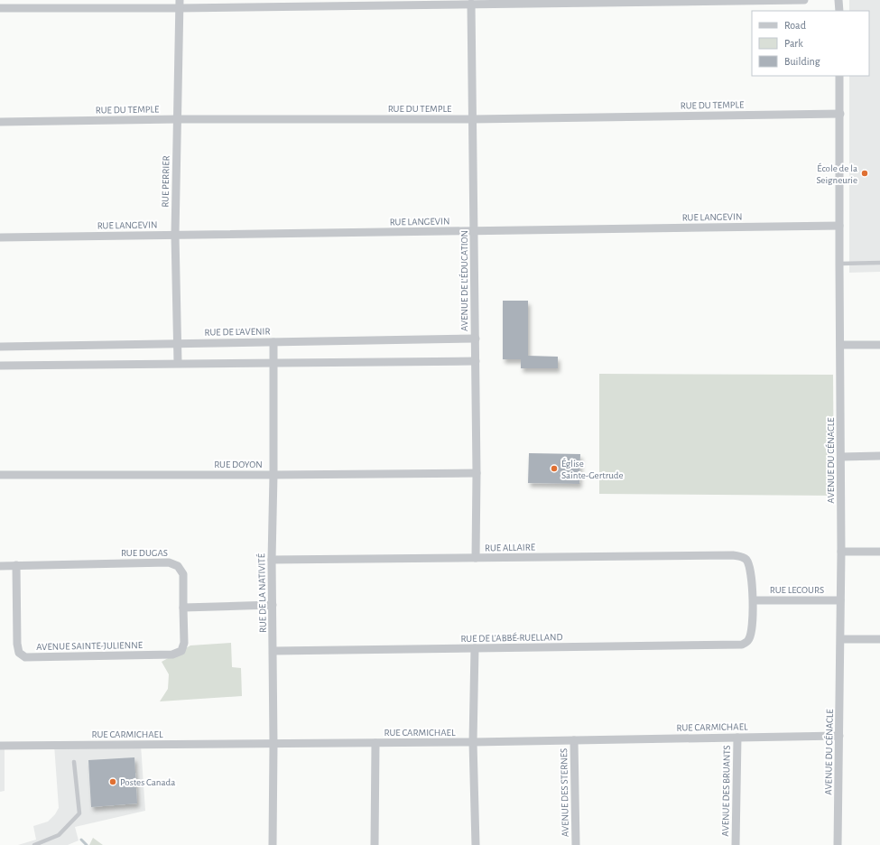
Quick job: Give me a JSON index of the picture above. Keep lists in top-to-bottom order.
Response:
{
  "streets": {
    "street": [
      "RUE DU TEMPLE",
      "RUE PERRIER",
      "RUE LANGEVIN",
      "AVENUE DE L'ÉDUCATION",
      "RUE DE L'AVENIR",
      "AVENUE DU CÉNACLE",
      "RUE DOYON",
      "RUE ALLAIRE",
      "RUE DUGAS",
      "RUE LECOURS",
      "RUE DE LA NATIVITÉ",
      "RUE DE L'ABBÉ-RUELLAND",
      "AVENUE SAINTE-JULIENNE",
      "RUE CARMICHAEL",
      "AVENUE DES BRUANTS",
      "AVENUE DES STERNES"
    ]
  },
  "crossings": [
    ["RUE DU TEMPLE", "RUE PERRIER"],
    ["RUE DU TEMPLE", "AVENUE DE L'ÉDUCATION"],
    ["RUE DU TEMPLE", "AVENUE DU CÉNACLE"],
    ["RUE PERRIER", "RUE LANGEVIN"],
    ["RUE PERRIER", "RUE DE L'AVENIR"],
    ["RUE LANGEVIN", "AVENUE DE L'ÉDUCATION"],
    ["RUE LANGEVIN", "AVENUE DU CÉNACLE"],
    ["AVENUE DE L'ÉDUCATION", "RUE DE L'AVENIR"],
    ["AVENUE DE L'ÉDUCATION", "RUE DOYON"],
    ["AVENUE DE L'ÉDUCATION", "RUE ALLAIRE"],
    ["RUE DE L'AVENIR", "RUE DE LA NATIVITÉ"],
    ["AVENUE DU CÉNACLE", "RUE LECOURS"],
    ["AVENUE DU CÉNACLE", "RUE CARMICHAEL"],
    ["RUE DOYON", "RUE DE LA NATIVITÉ"],
    ["RUE ALLAIRE", "RUE LECOURS"],
    ["RUE ALLAIRE", "RUE DE LA NATIVITÉ"],
    ["RUE ALLAIRE", "RUE DE L'ABBÉ-RUELLAND"],
    ["RUE DUGAS", "AVENUE SAINTE-JULIENNE"],
    ["RUE LECOURS", "RUE DE L'ABBÉ-RUELLAND"],
    ["RUE DE LA NATIVITÉ", "RUE DE L'ABBÉ-RUELLAND"],
    ["RUE DE LA NATIVITÉ", "RUE CARMICHAEL"],
    ["RUE CARMICHAEL", "AVENUE DES BRUANTS"],
    ["RUE CARMICHAEL", "AVENUE DES STERNES"]
  ],
  "places": ["École de la Seigneurie", "Église Sainte-Gertrude", "Postes Canada"],
  "legend": ["Road", "Park", "Building"]
}
